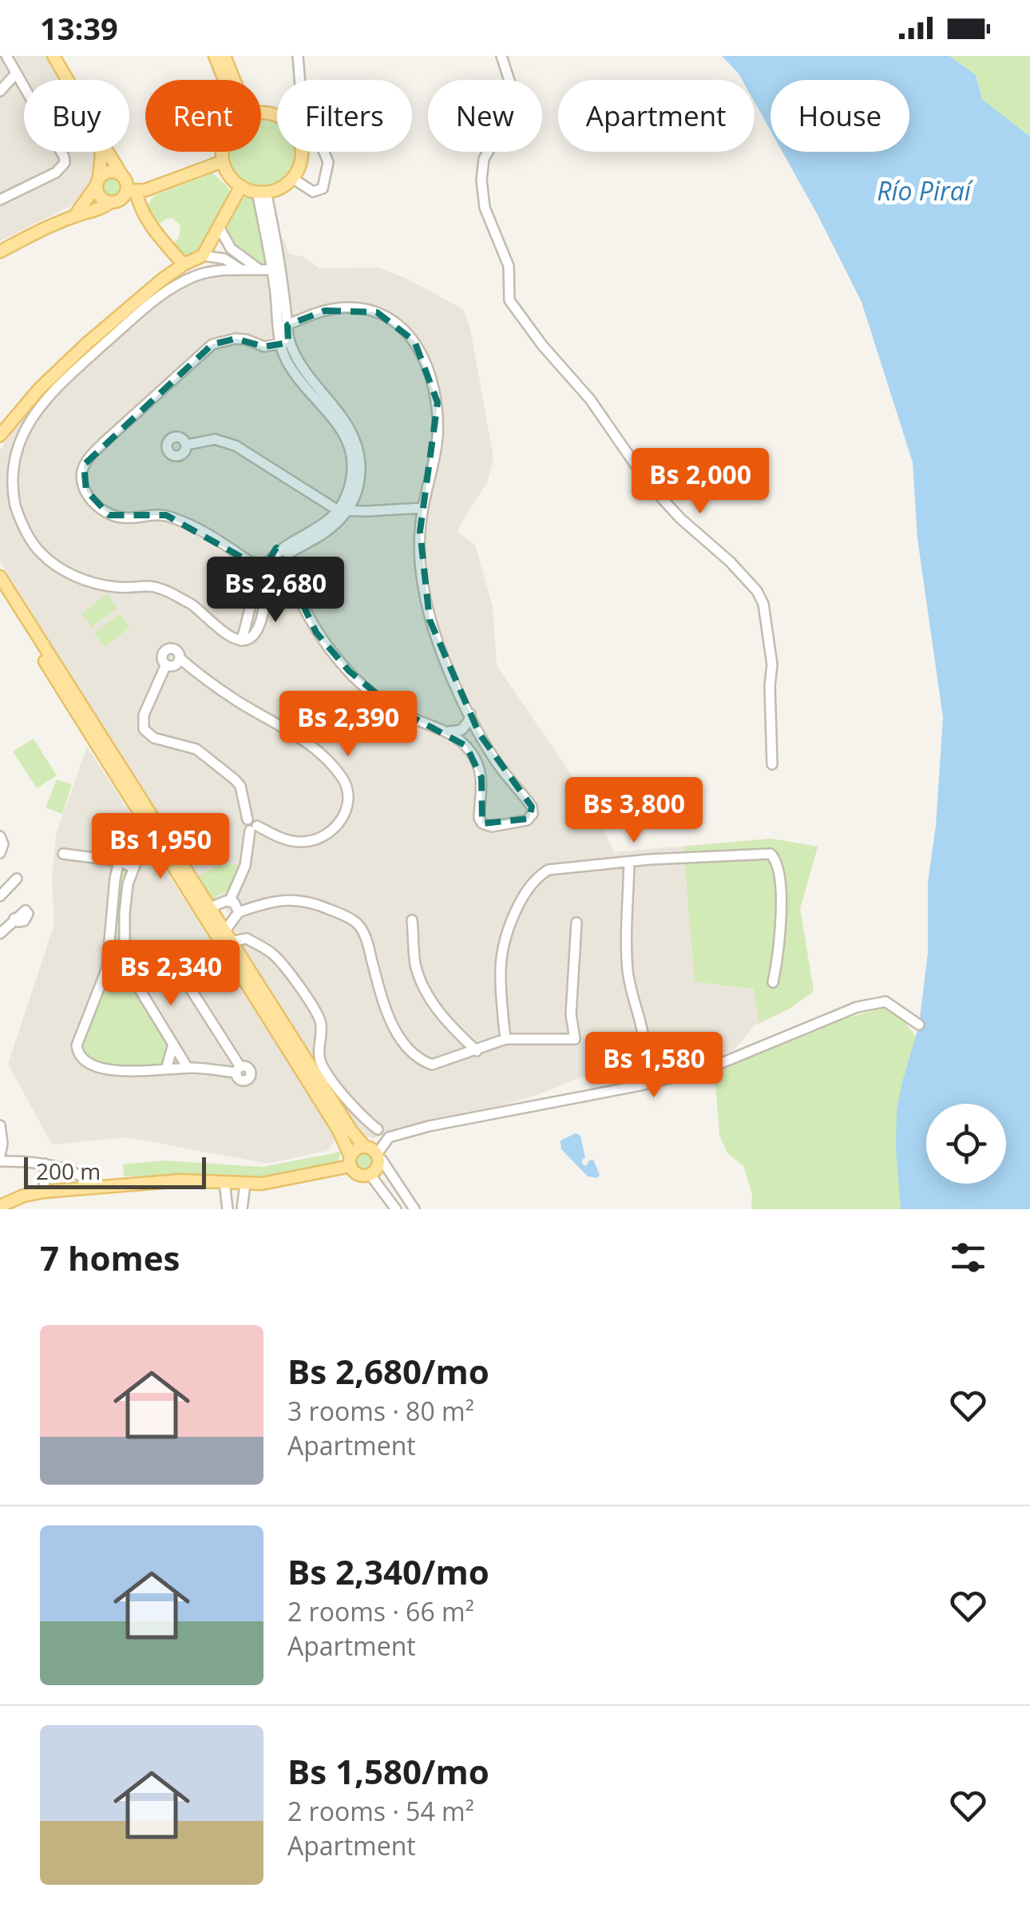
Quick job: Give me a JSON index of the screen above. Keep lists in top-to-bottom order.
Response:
{
  "water": ["Río Piraí"],
  "scale_bar": "200 m",
  "page": {
    "status": "13:39",
    "chip": [
      "Buy",
      "Rent",
      "Filters",
      "New",
      "Apartment",
      "House"
    ],
    "price": [
      "Bs 2,000",
      "Bs 2,680",
      "Bs 2,390",
      "Bs 3,800",
      "Bs 1,950",
      "Bs 2,340",
      "Bs 1,580"
    ],
    "scale": "200 m",
    "heading": "7 homes",
    "list": [
      {
        "name": "Bs 2,680/mo",
        "note": "3 rooms · 80 m² · Apartment"
      },
      {
        "name": "Bs 2,340/mo",
        "note": "2 rooms · 66 m² · Apartment"
      },
      {
        "name": "Bs 1,580/mo",
        "note": "2 rooms · 54 m² · Apartment"
      }
    ]
  }
}
